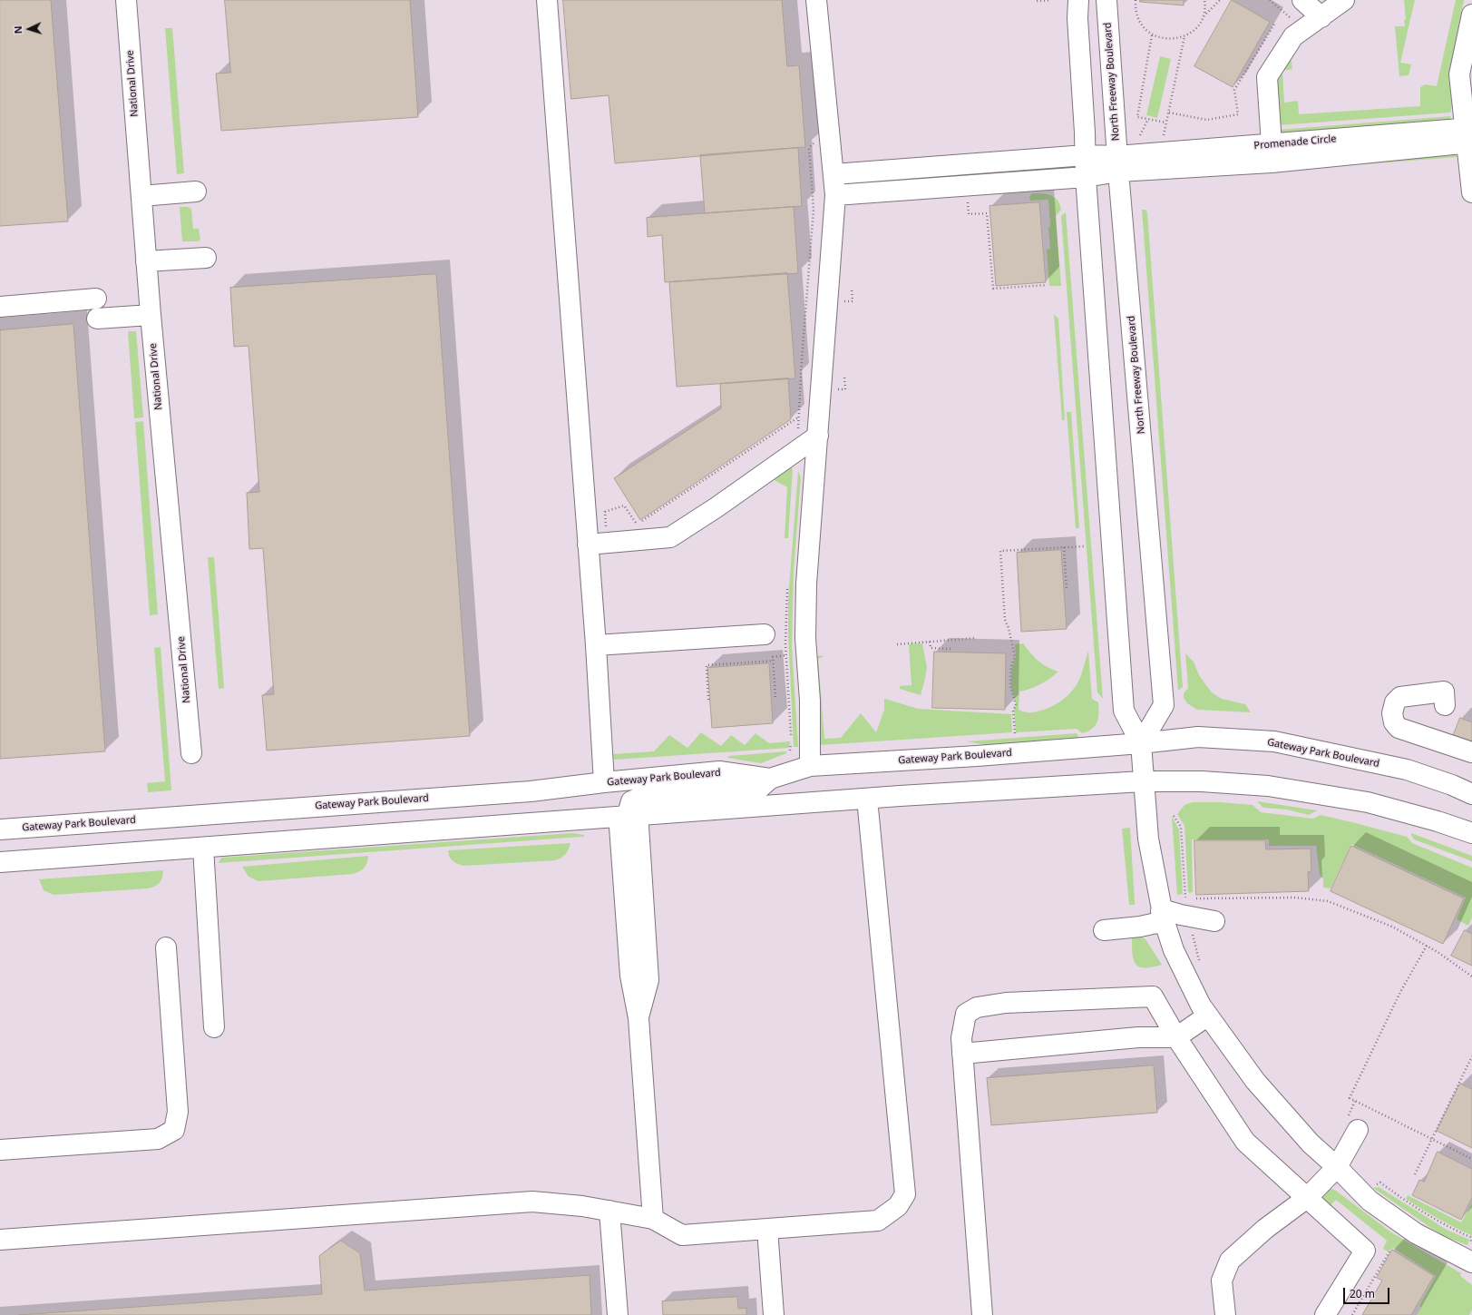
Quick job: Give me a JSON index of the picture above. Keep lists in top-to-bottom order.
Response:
{
  "streets": {
    "street": [
      "North Freeway Boulevard",
      "National Drive",
      "Promenade Circle",
      "Gateway Park Boulevard"
    ]
  },
  "crossings": [
    ["North Freeway Boulevard", "Promenade Circle"],
    ["North Freeway Boulevard", "Gateway Park Boulevard"]
  ],
  "scale_bar": "20 m",
  "north": "left"
}
